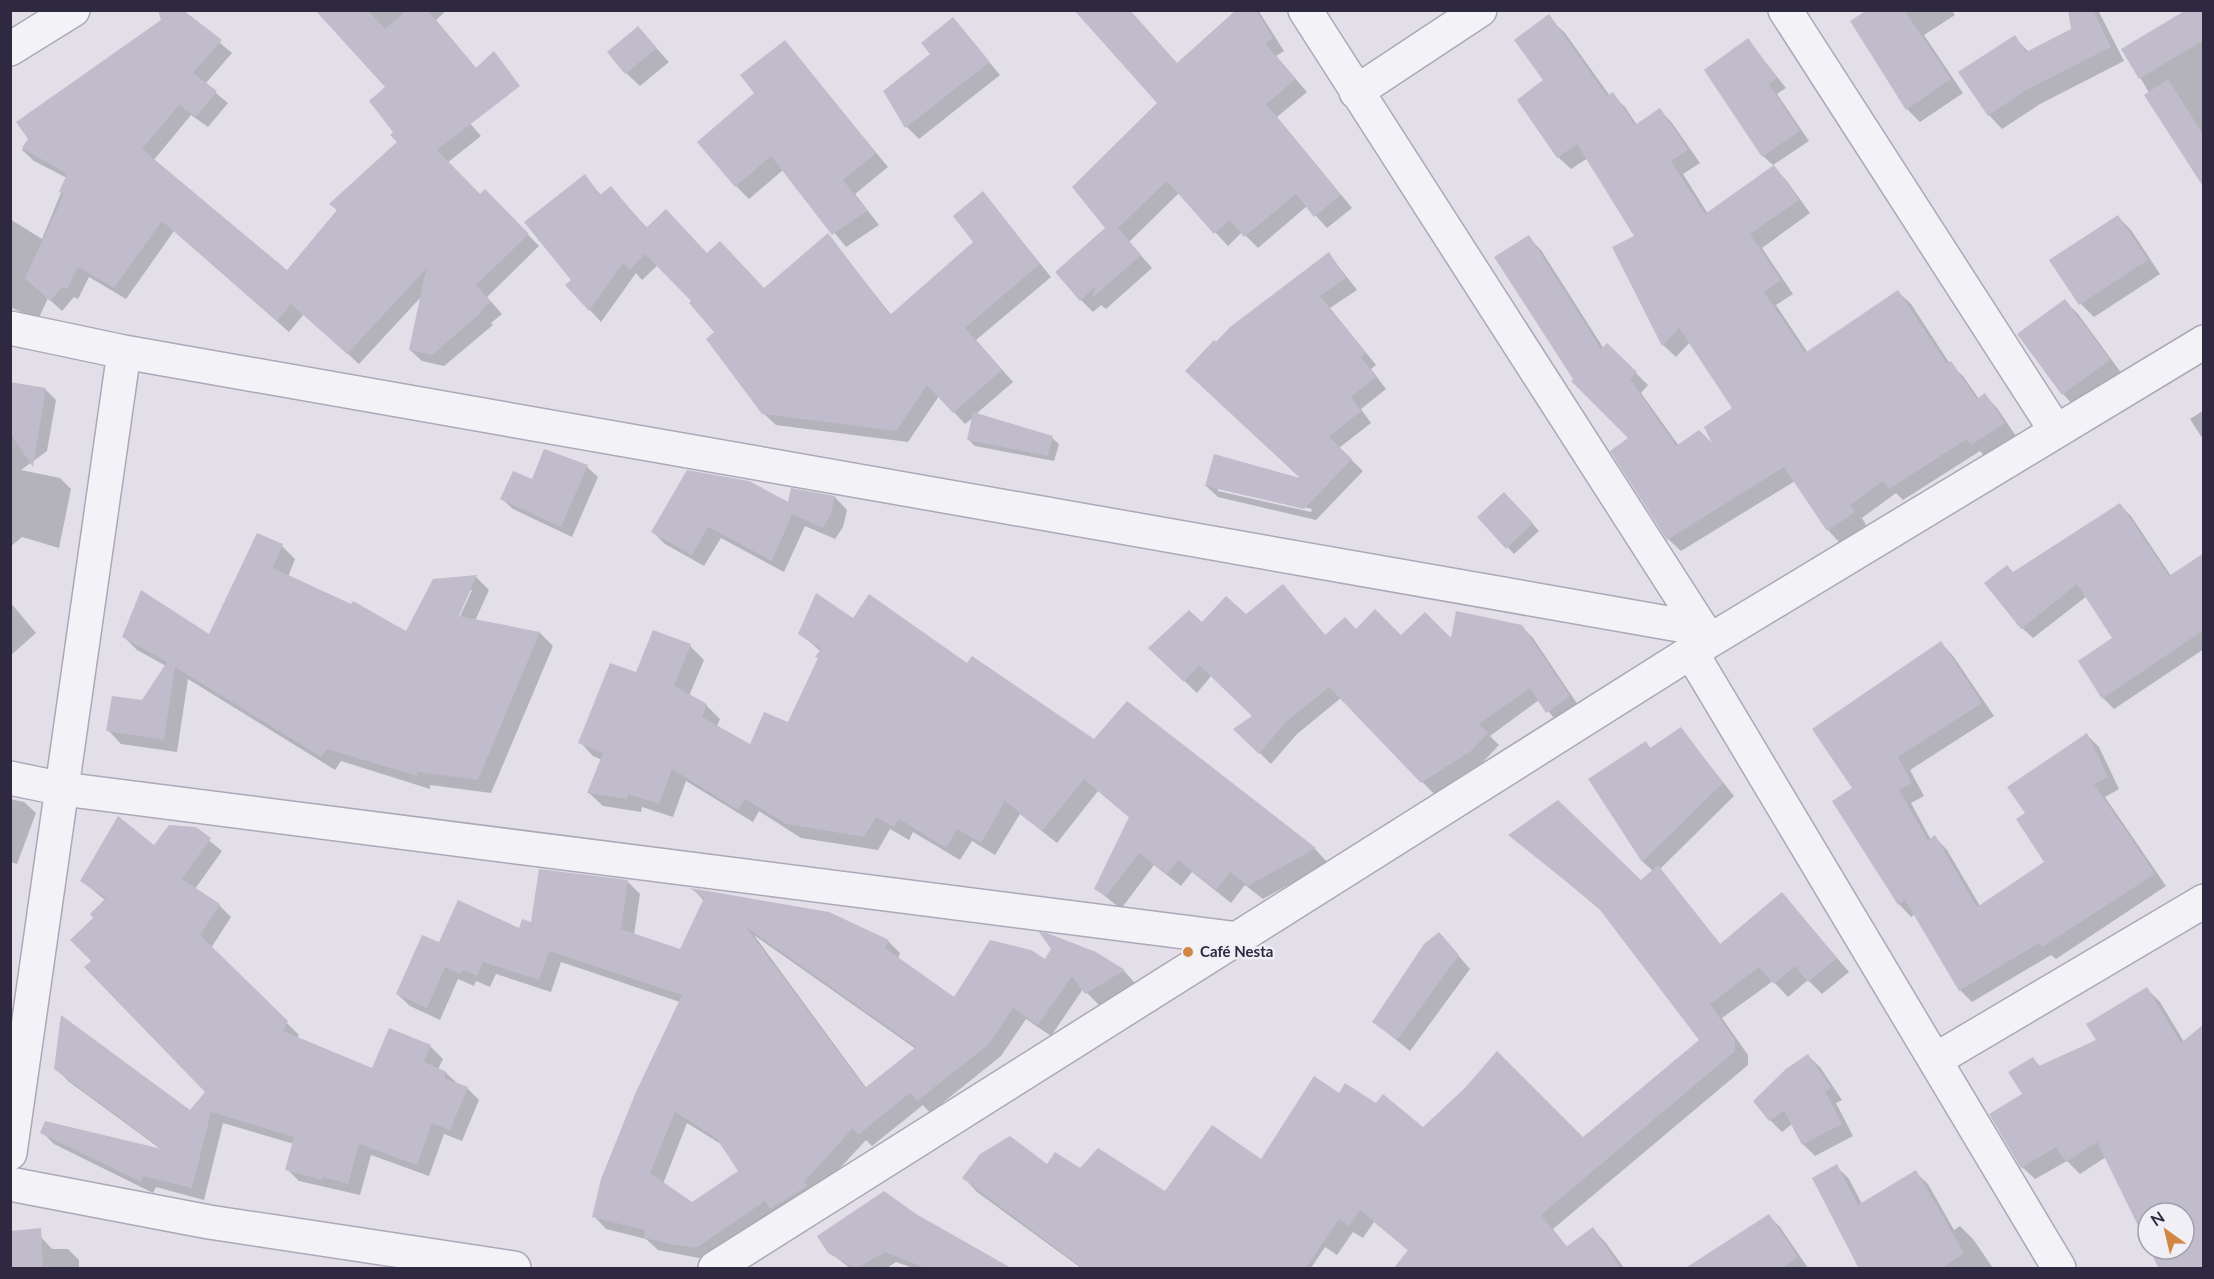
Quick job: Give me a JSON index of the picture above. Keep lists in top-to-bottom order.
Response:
{
  "places": ["Café Nesta"],
  "north": "top left"
}
